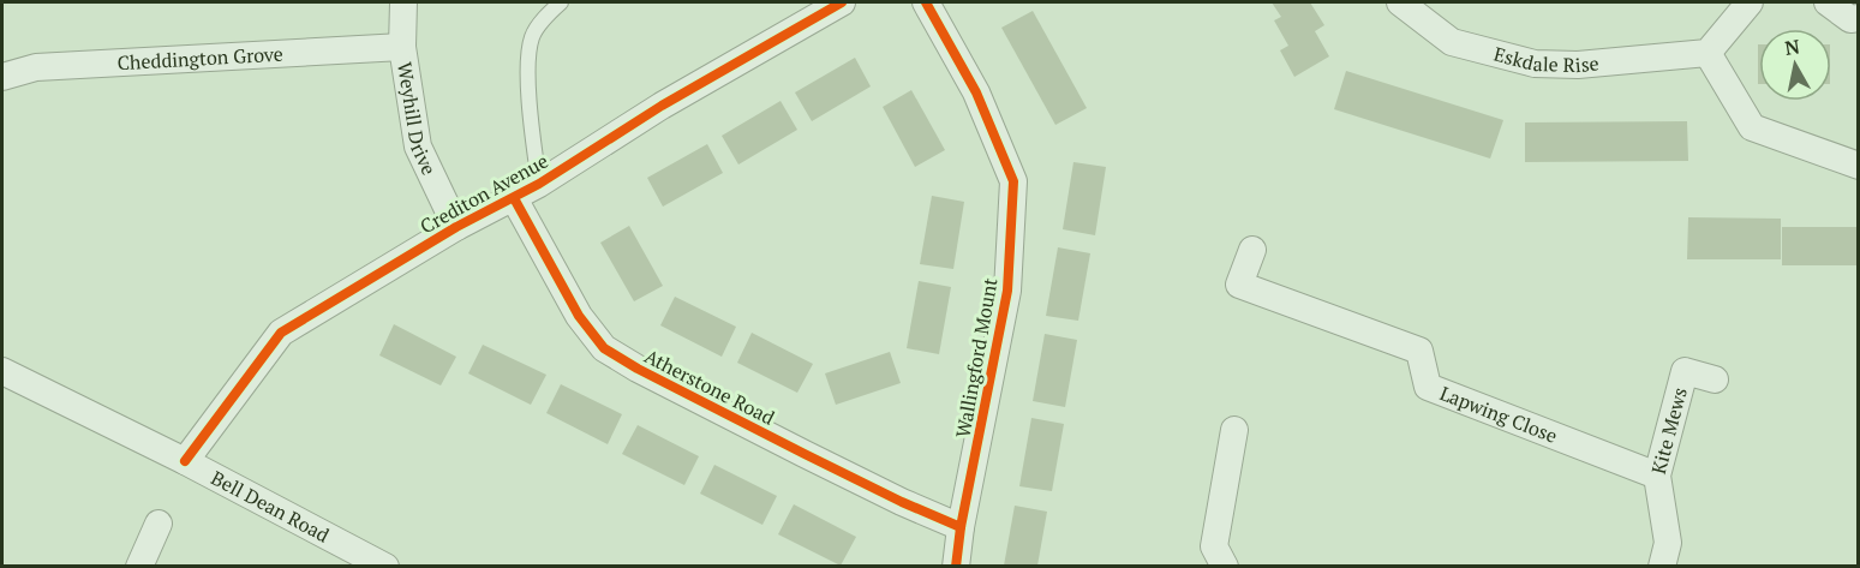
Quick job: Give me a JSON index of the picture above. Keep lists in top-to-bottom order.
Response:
{
  "streets": {
    "street": [
      "Eskdale Rise",
      "Cheddington Grove",
      "Weyhill Drive",
      "Crediton Avenue",
      "Wallingford Mount",
      "Atherstone Road",
      "Lapwing Close",
      "Kite Mews",
      "Bell Dean Road"
    ]
  },
  "crossings": [
    ["Cheddington Grove", "Weyhill Drive"],
    ["Weyhill Drive", "Crediton Avenue"],
    ["Crediton Avenue", "Atherstone Road"],
    ["Crediton Avenue", "Bell Dean Road"],
    ["Wallingford Mount", "Atherstone Road"],
    ["Lapwing Close", "Kite Mews"]
  ],
  "north": "top"
}
